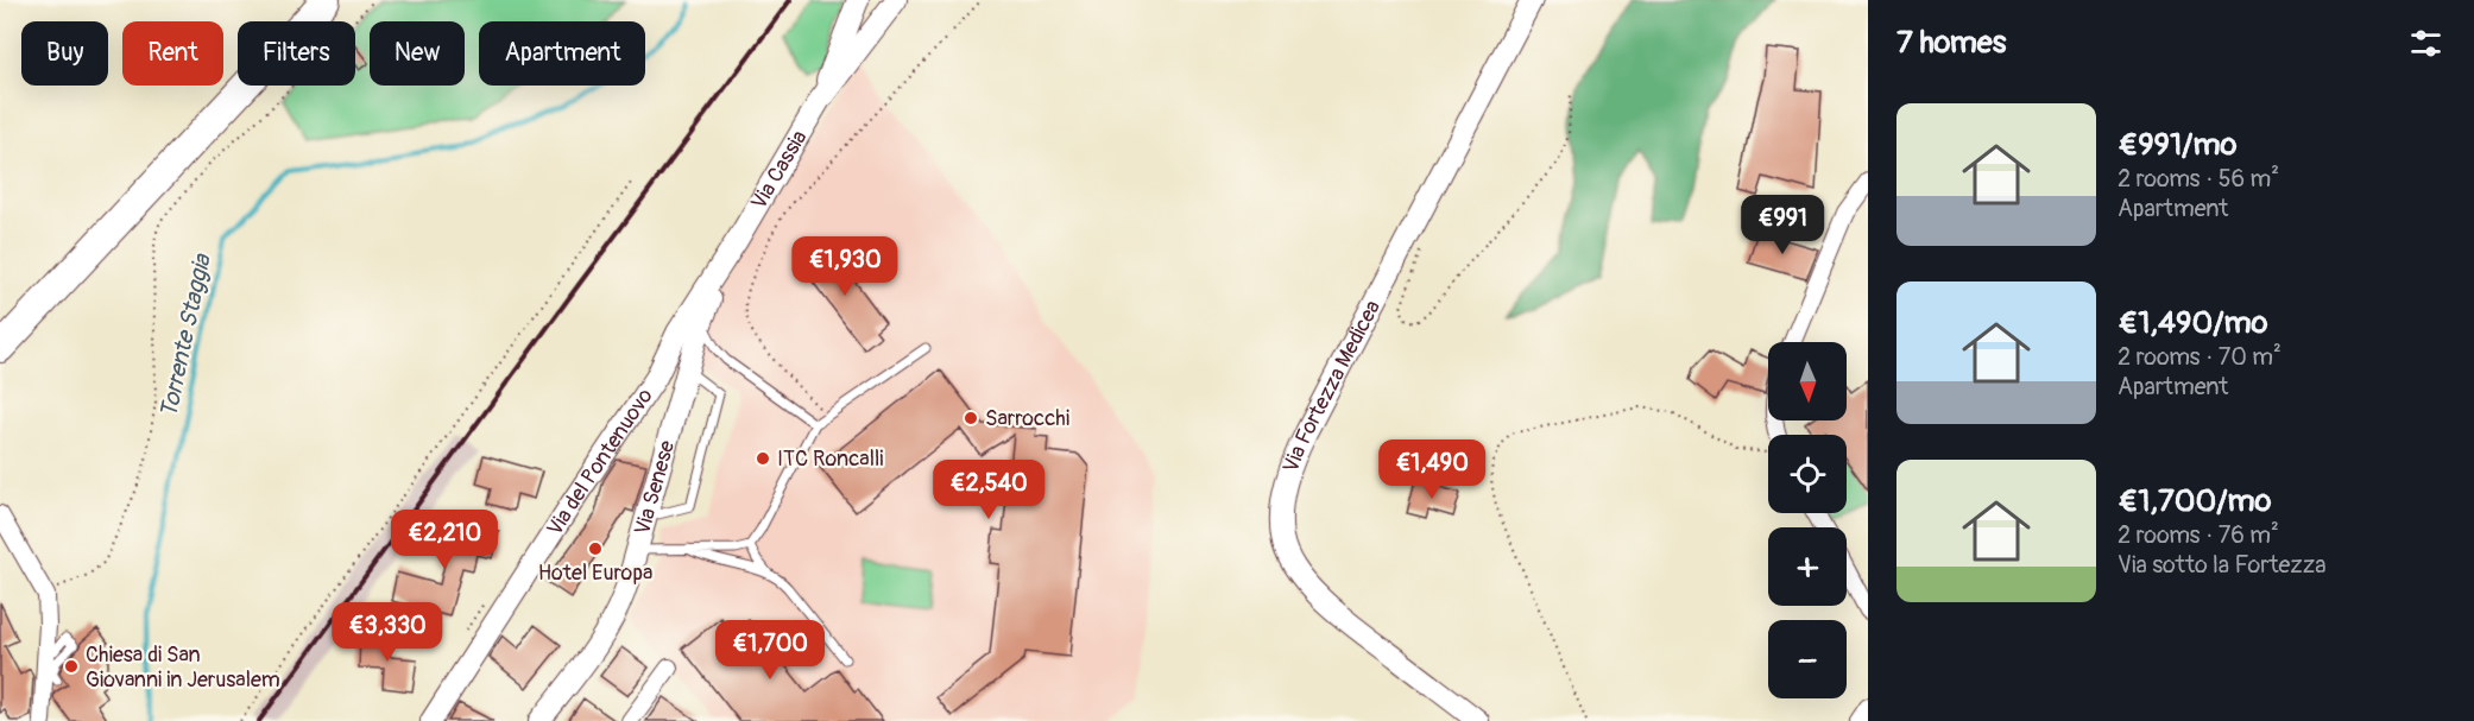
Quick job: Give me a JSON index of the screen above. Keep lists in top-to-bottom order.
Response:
{
  "streets": {
    "main road": [
      "Via Cassia",
      "Via Fortezza Medicea",
      "Via del Pontenuovo",
      "Via Senese"
    ]
  },
  "crossings": [
    ["Via Cassia", "Via del Pontenuovo"],
    ["Via Cassia", "Via Senese"],
    ["Via del Pontenuovo", "Via Senese"]
  ],
  "water": ["Torrente Staggia"],
  "places": [
    "Sarrocchi",
    "ITC Roncalli",
    "Hotel Europa",
    "Chiesa di San Giovanni in Jerusalem"
  ],
  "north": "bottom",
  "page": {
    "heading": "7 homes",
    "chip": [
      "Buy",
      "Rent",
      "Filters",
      "New",
      "Apartment"
    ],
    "list": [
      {
        "name": "€991/mo",
        "note": "2 rooms · 56 m² · Apartment"
      },
      {
        "name": "€1,490/mo",
        "note": "2 rooms · 70 m² · Apartment"
      },
      {
        "name": "€1,700/mo",
        "note": "2 rooms · 76 m² · Via sotto la Fortezza"
      }
    ],
    "price": [
      "€991",
      "€1,930",
      "€1,490",
      "€2,540",
      "€2,210",
      "€3,330",
      "€1,700"
    ],
    "map_buttons": ["+", "−"]
  }
}
